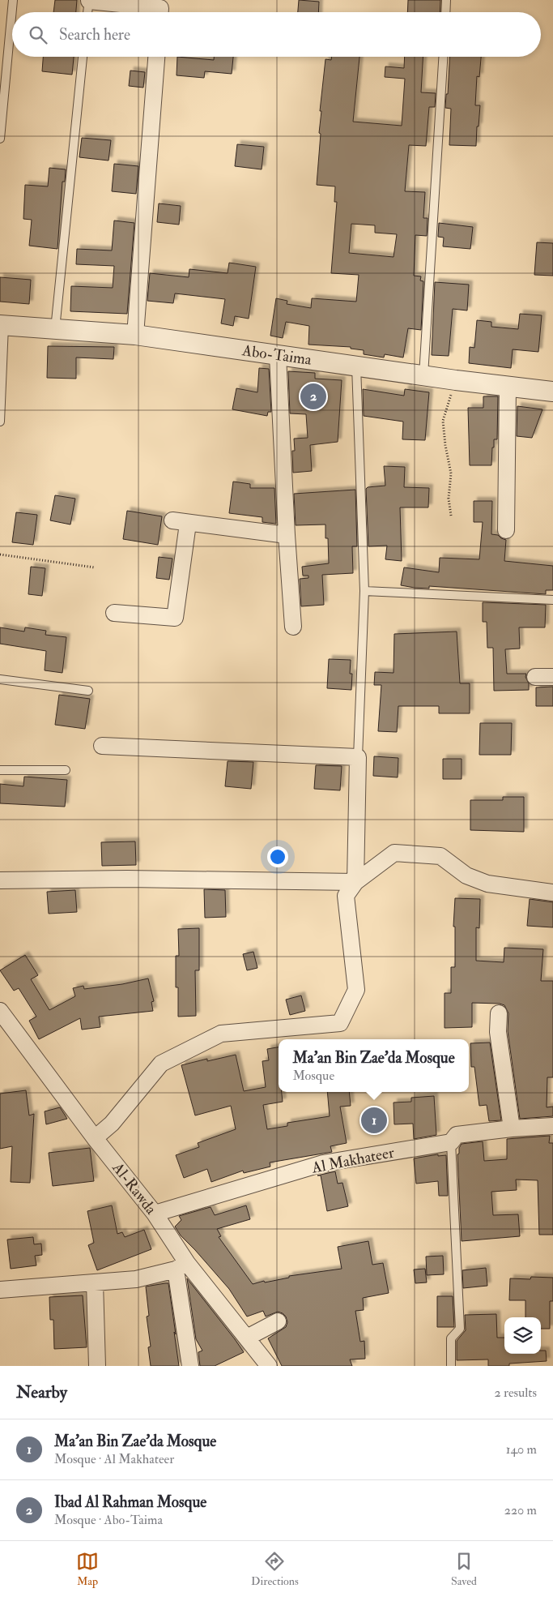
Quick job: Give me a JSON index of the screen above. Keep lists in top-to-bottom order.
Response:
{
  "streets": {
    "street": ["Abo-Taima", "Al Makhateer", "Al-Rawda"]
  },
  "crossings": [
    ["Al Makhateer", "Al-Rawda"]
  ],
  "page": {
    "search": "Search here",
    "pins": ["2", "1"],
    "popup": ["Ma'an Bin Zae'da Mosque", "Mosque"],
    "heading": ["Nearby", "2 results"],
    "list": [
      {
        "mark": "1",
        "name": "Ma'an Bin Zae'da Mosque",
        "note": "Mosque · Al Makhateer",
        "value": "140 m"
      },
      {
        "mark": "2",
        "name": "Ibad Al Rahman Mosque",
        "note": "Mosque · Abo-Taima",
        "value": "220 m"
      }
    ],
    "nav": ["Map", "Directions", "Saved"]
  }
}
